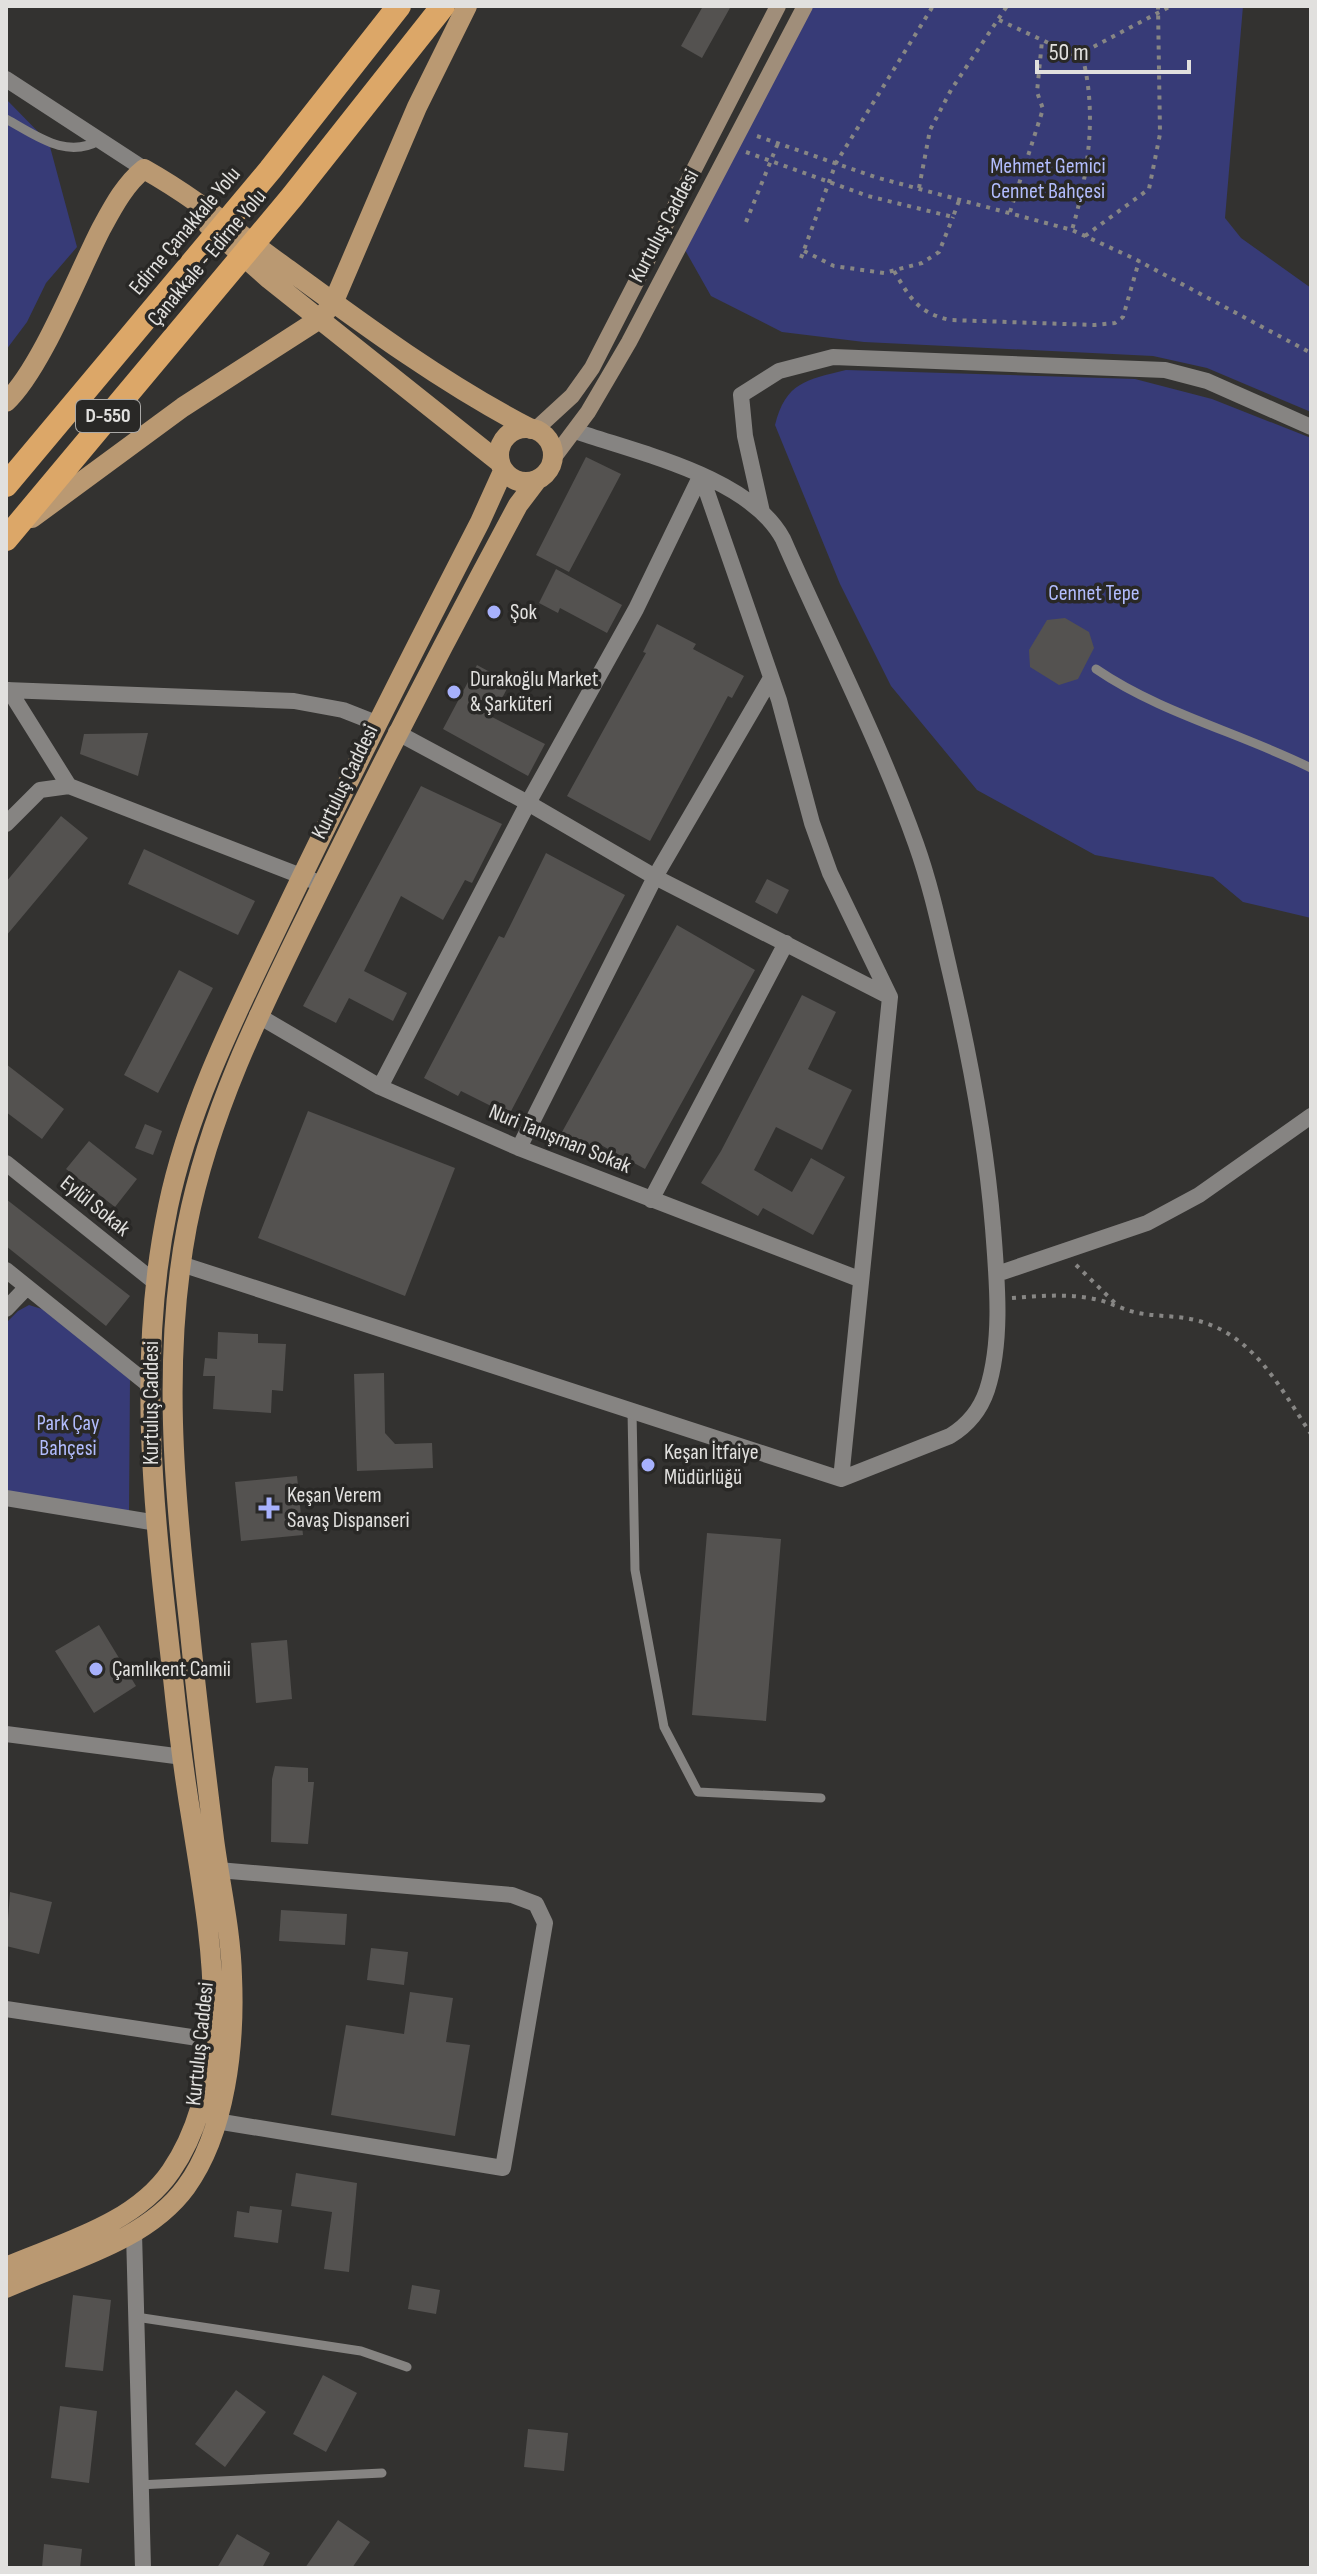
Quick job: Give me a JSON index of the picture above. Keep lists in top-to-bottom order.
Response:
{
  "streets": {
    "highway": ["Edirne Çanakkale Yolu", "Çanakkale - Edirne Yolu", "D-550"],
    "main road": ["Kurtuluş Caddesi"],
    "street": ["Nuri Tanışman Sokak", "Eylül Sokak"]
  },
  "crossings": [
    ["Kurtuluş Caddesi", "Nuri Tanışman Sokak"],
    ["Kurtuluş Caddesi", "Eylül Sokak"]
  ],
  "parks": ["Mehmet Gemici Cennet Bahçesi", "Cennet Tepe", "Park Çay Bahçesi"],
  "places": {
    "other": [
      "Şok",
      "Durakoğlu Market & Şarküteri",
      "Keşan İtfaiye Müdürlüğü",
      "Çamlıkent Camii"
    ],
    "health": ["Keşan Verem Savaş Dispanseri"]
  },
  "scale_bar": "50 m"
}
